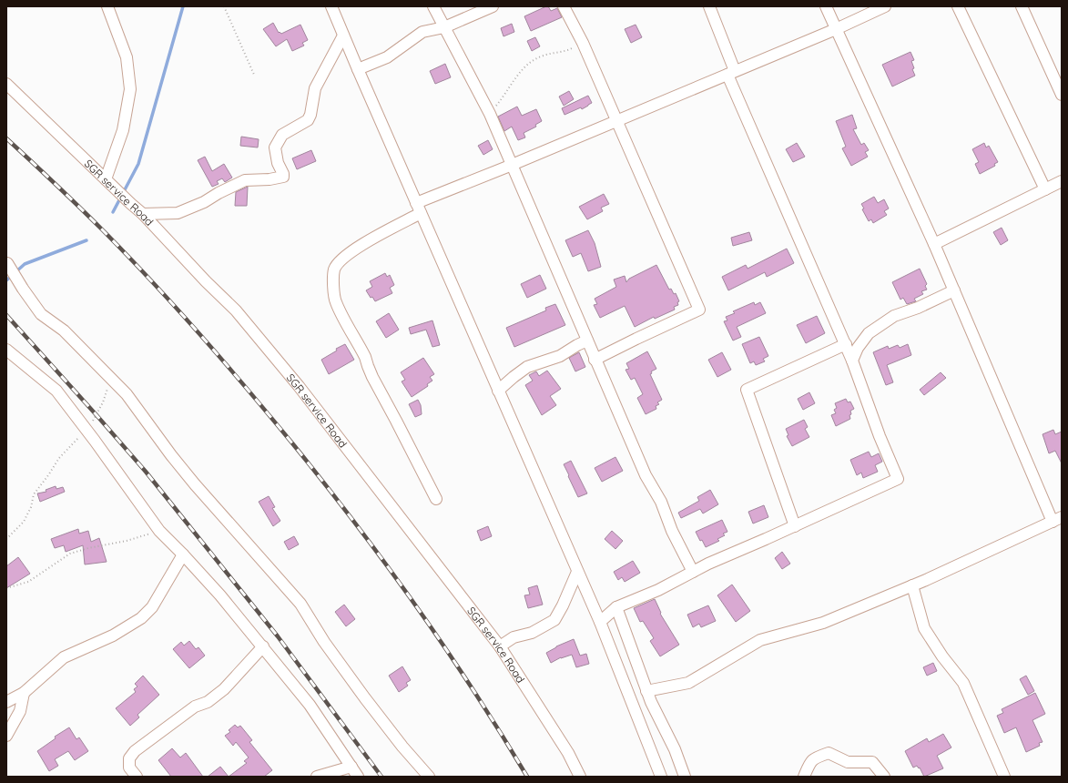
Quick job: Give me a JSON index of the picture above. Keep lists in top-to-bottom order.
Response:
{
  "streets": {
    "street": ["SGR service Road"]
  }
}
